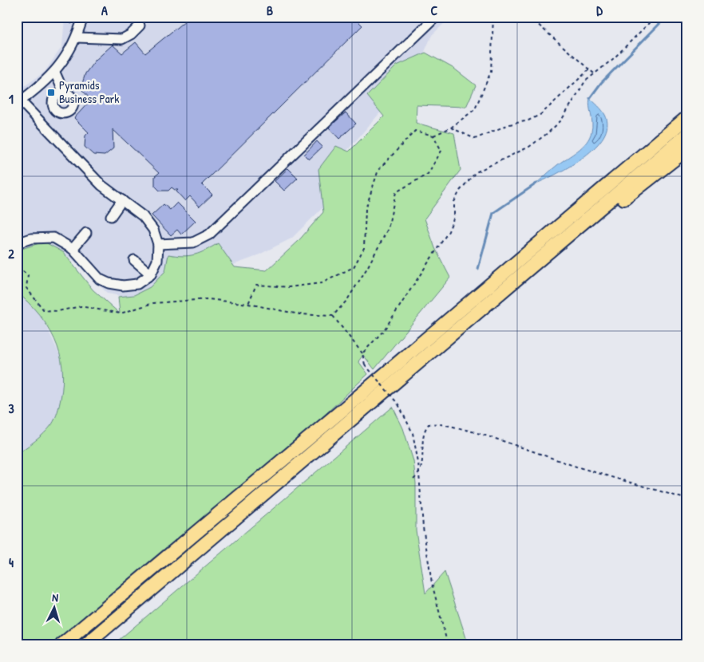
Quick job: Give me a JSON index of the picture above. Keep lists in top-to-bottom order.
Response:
{
  "places": {
    "transit": ["Pyramids Business Park"]
  },
  "north": "top",
  "grid": {
    "columns": [
      "A",
      "B",
      "C",
      "D"
    ],
    "rows": [
      "1",
      "2",
      "3",
      "4"
    ]
  }
}
